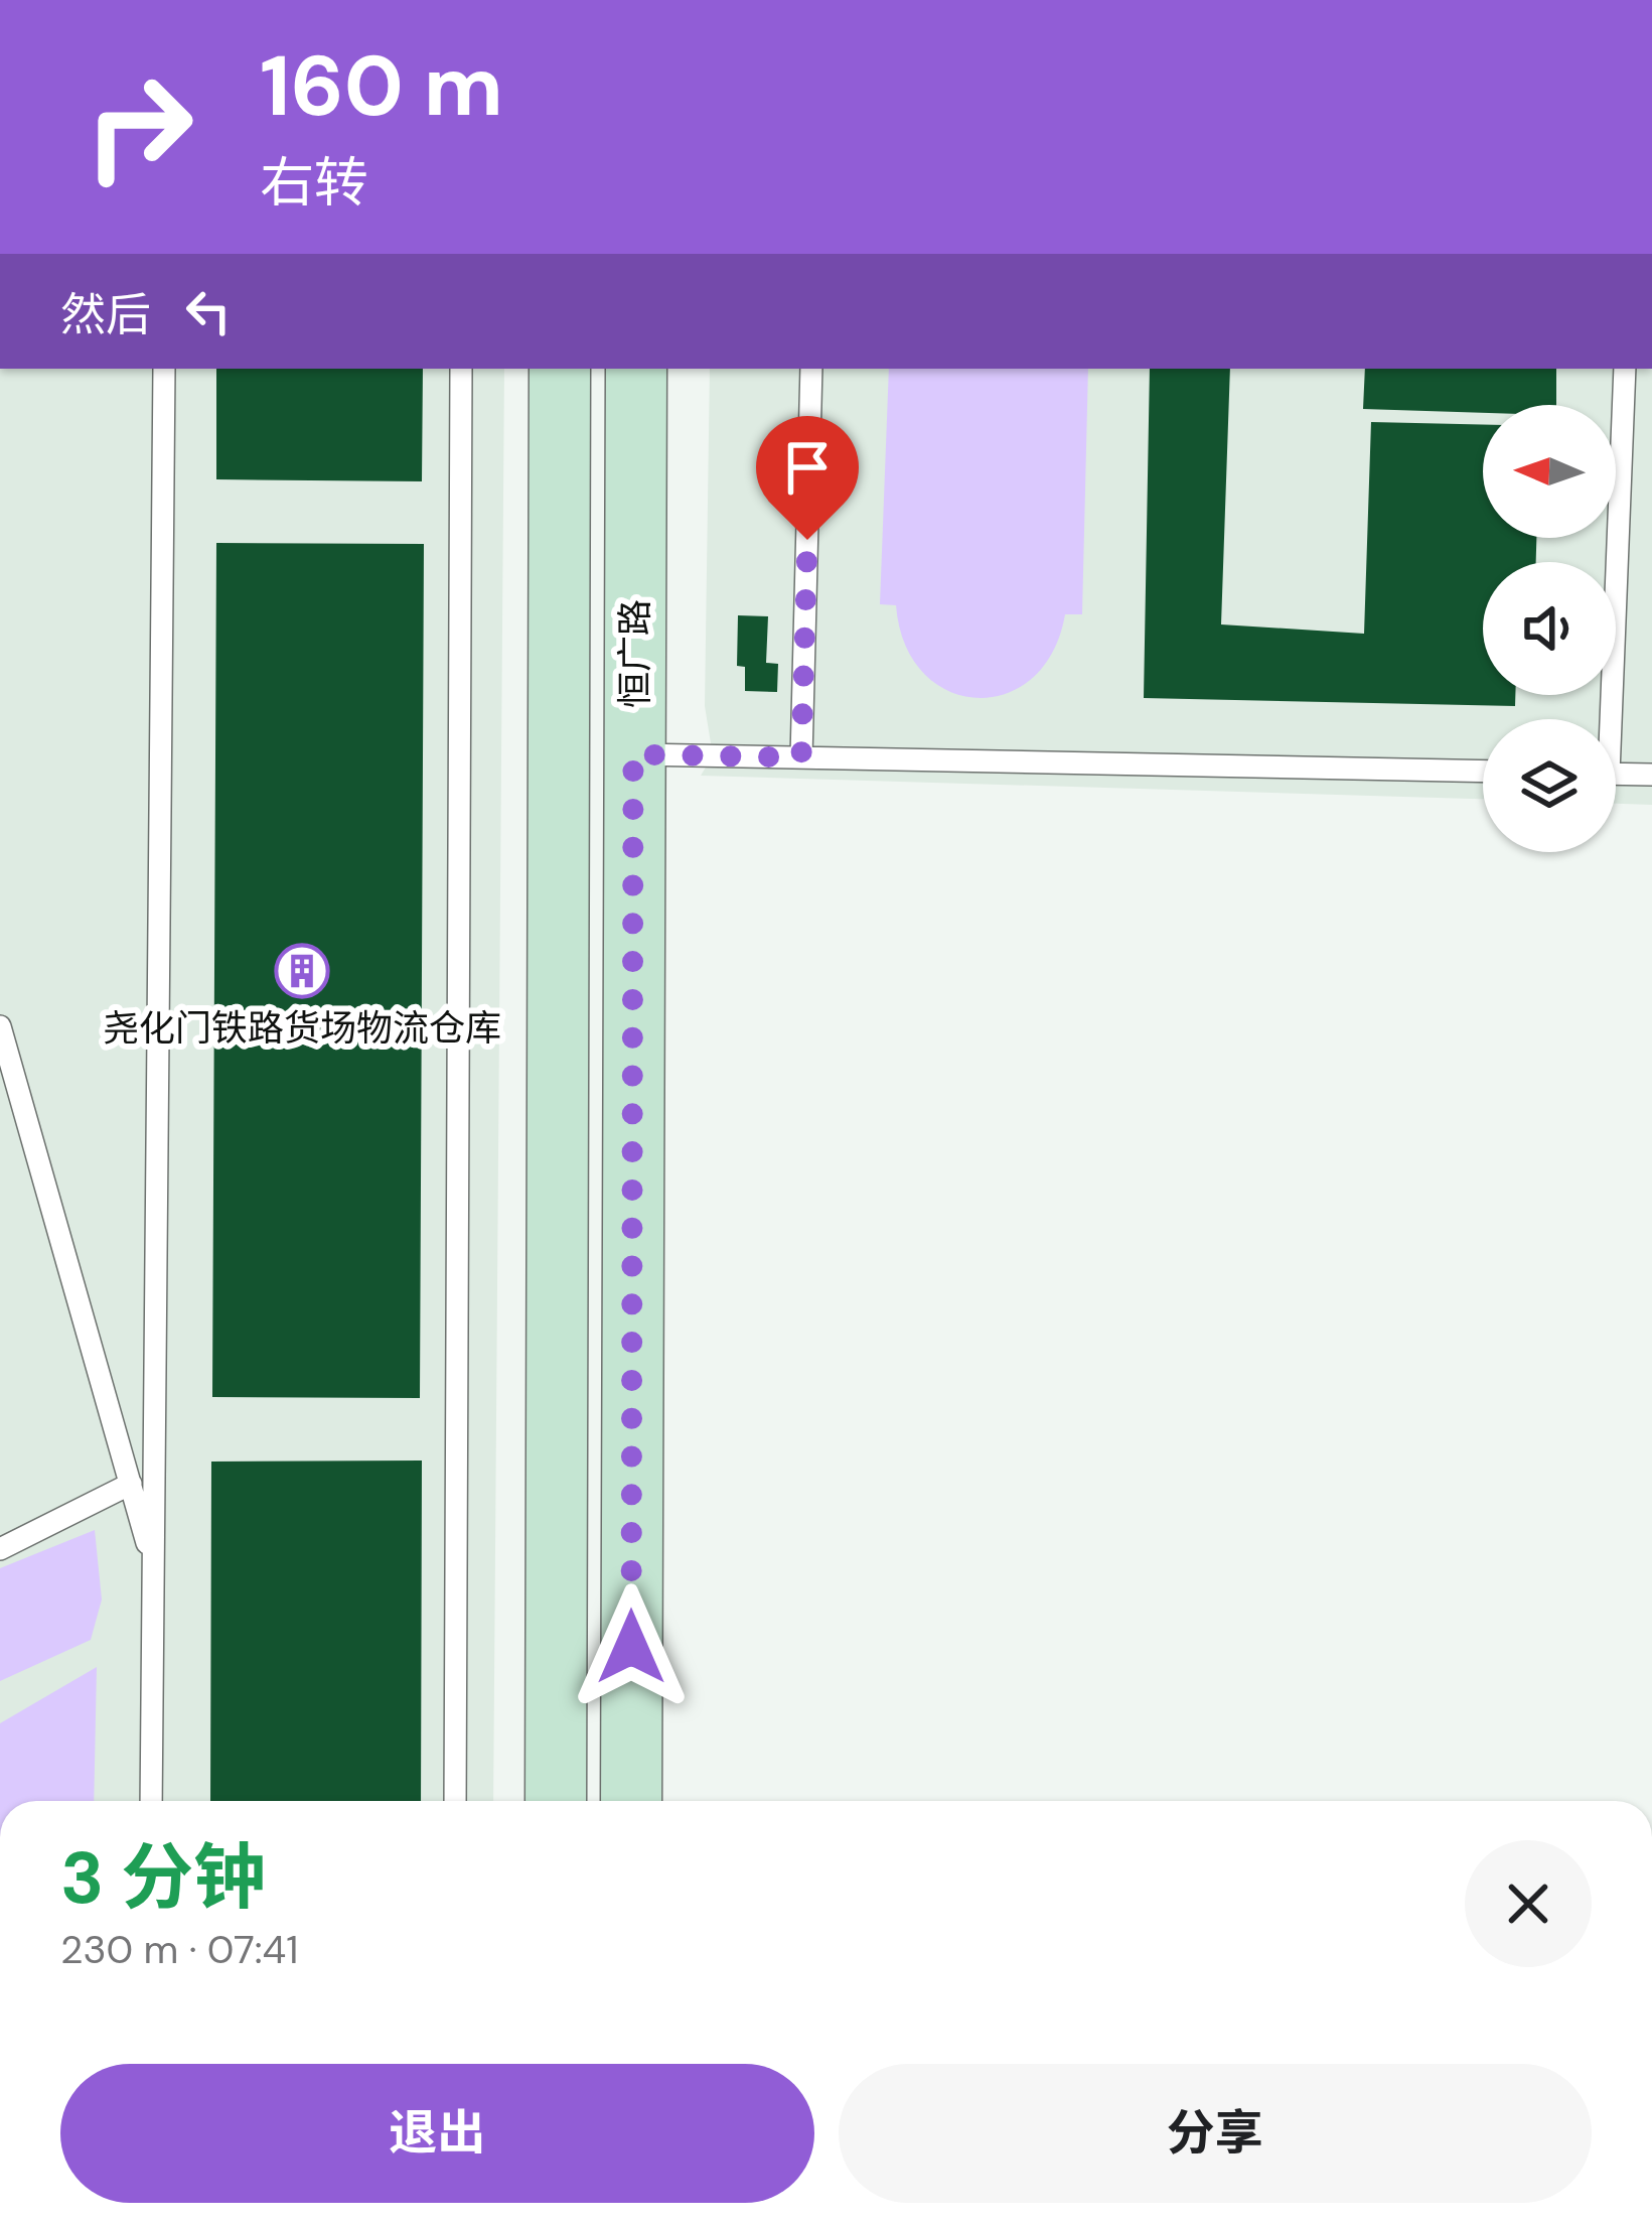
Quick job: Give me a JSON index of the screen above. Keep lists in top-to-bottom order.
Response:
{
  "streets": {
    "street": ["恒广路"]
  },
  "places": {
    "building": ["尧化门铁路货场物流仓库"]
  },
  "north": "left",
  "page": {
    "turn": ["160 m", "右转"],
    "then": "然后",
    "heading": ["3 分钟", "230 m · 07:41"],
    "buttons": ["退出", "分享"]
  }
}
